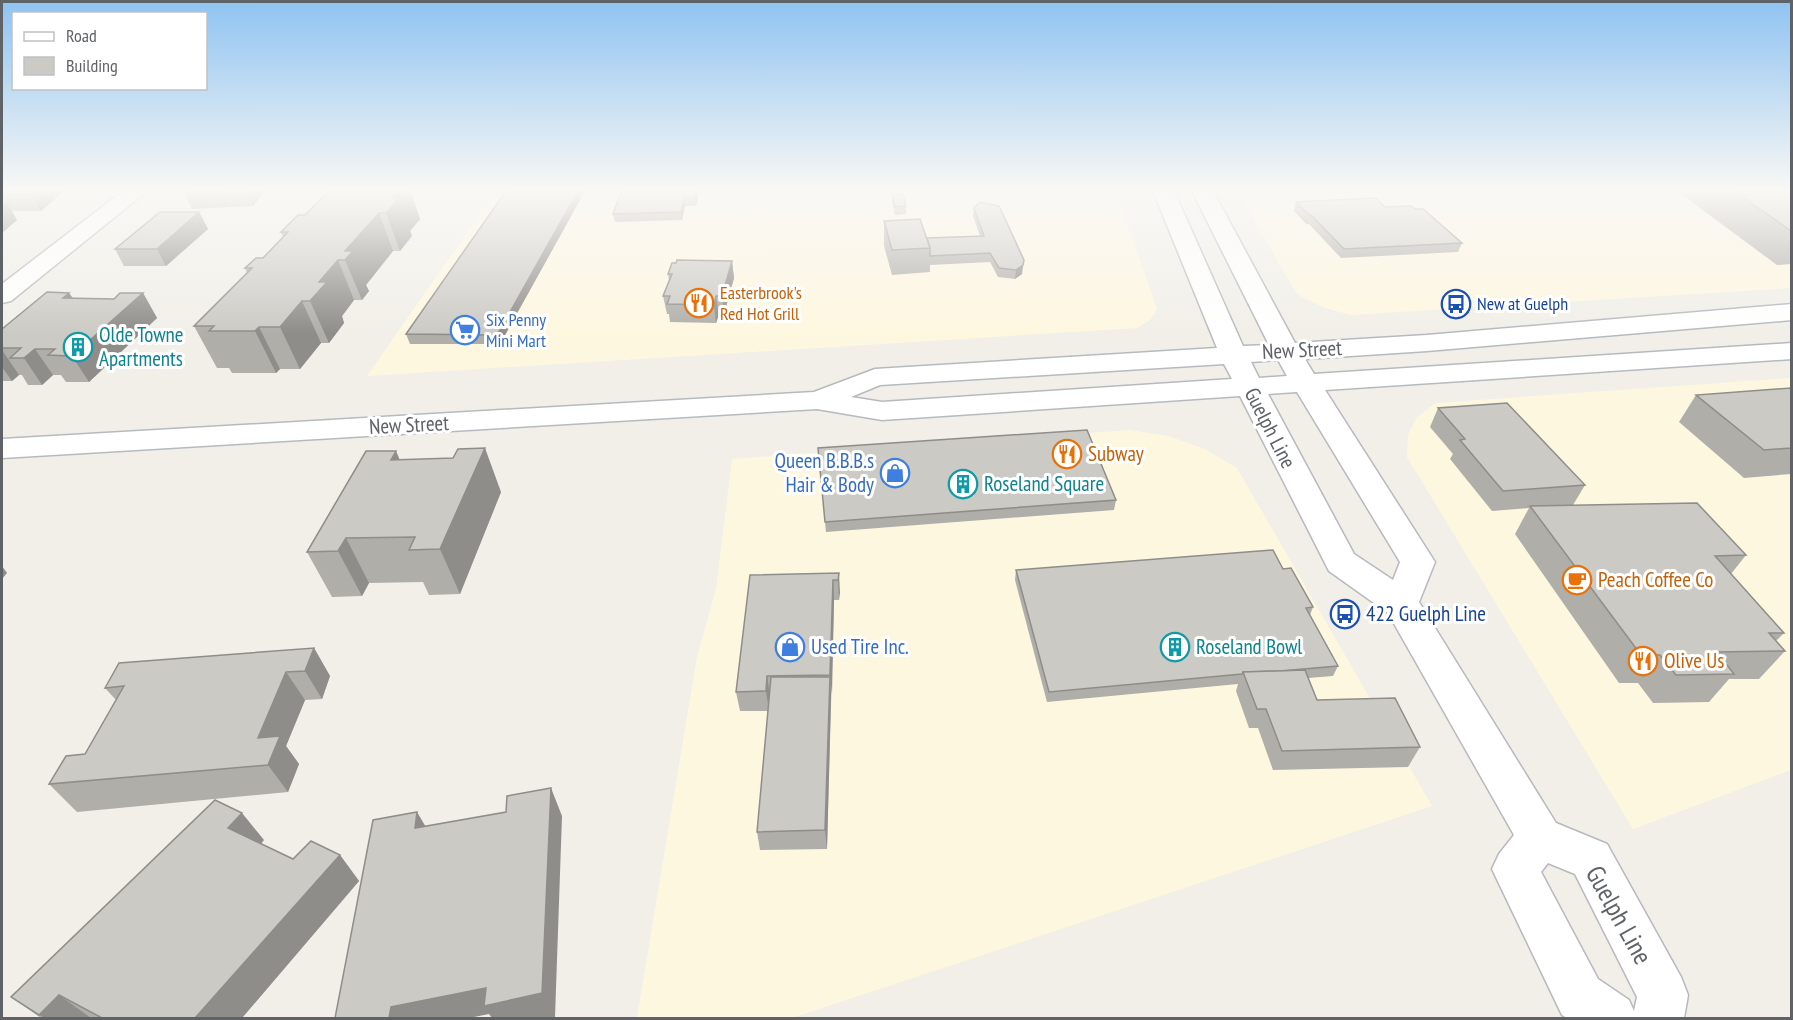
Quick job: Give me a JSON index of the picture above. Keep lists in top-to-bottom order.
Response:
{
  "streets": {
    "main road": ["New Street", "Guelph Line"]
  },
  "crossings": [
    ["New Street", "Guelph Line"]
  ],
  "places": {
    "restaurant": ["Easterbrook's Red Hot Grill", "Subway", "Olive Us"],
    "bus stop": ["New at Guelph", "422 Guelph Line"],
    "supermarket": ["Six Penny Mini Mart"],
    "building": ["Olde Towne Apartments", "Roseland Square", "Roseland Bowl"],
    "shop": ["Queen B.B.B.s Hair & Body", "Used Tire Inc."],
    "cafe": ["Peach Coffee Co"]
  },
  "legend": ["Road", "Building"]
}
